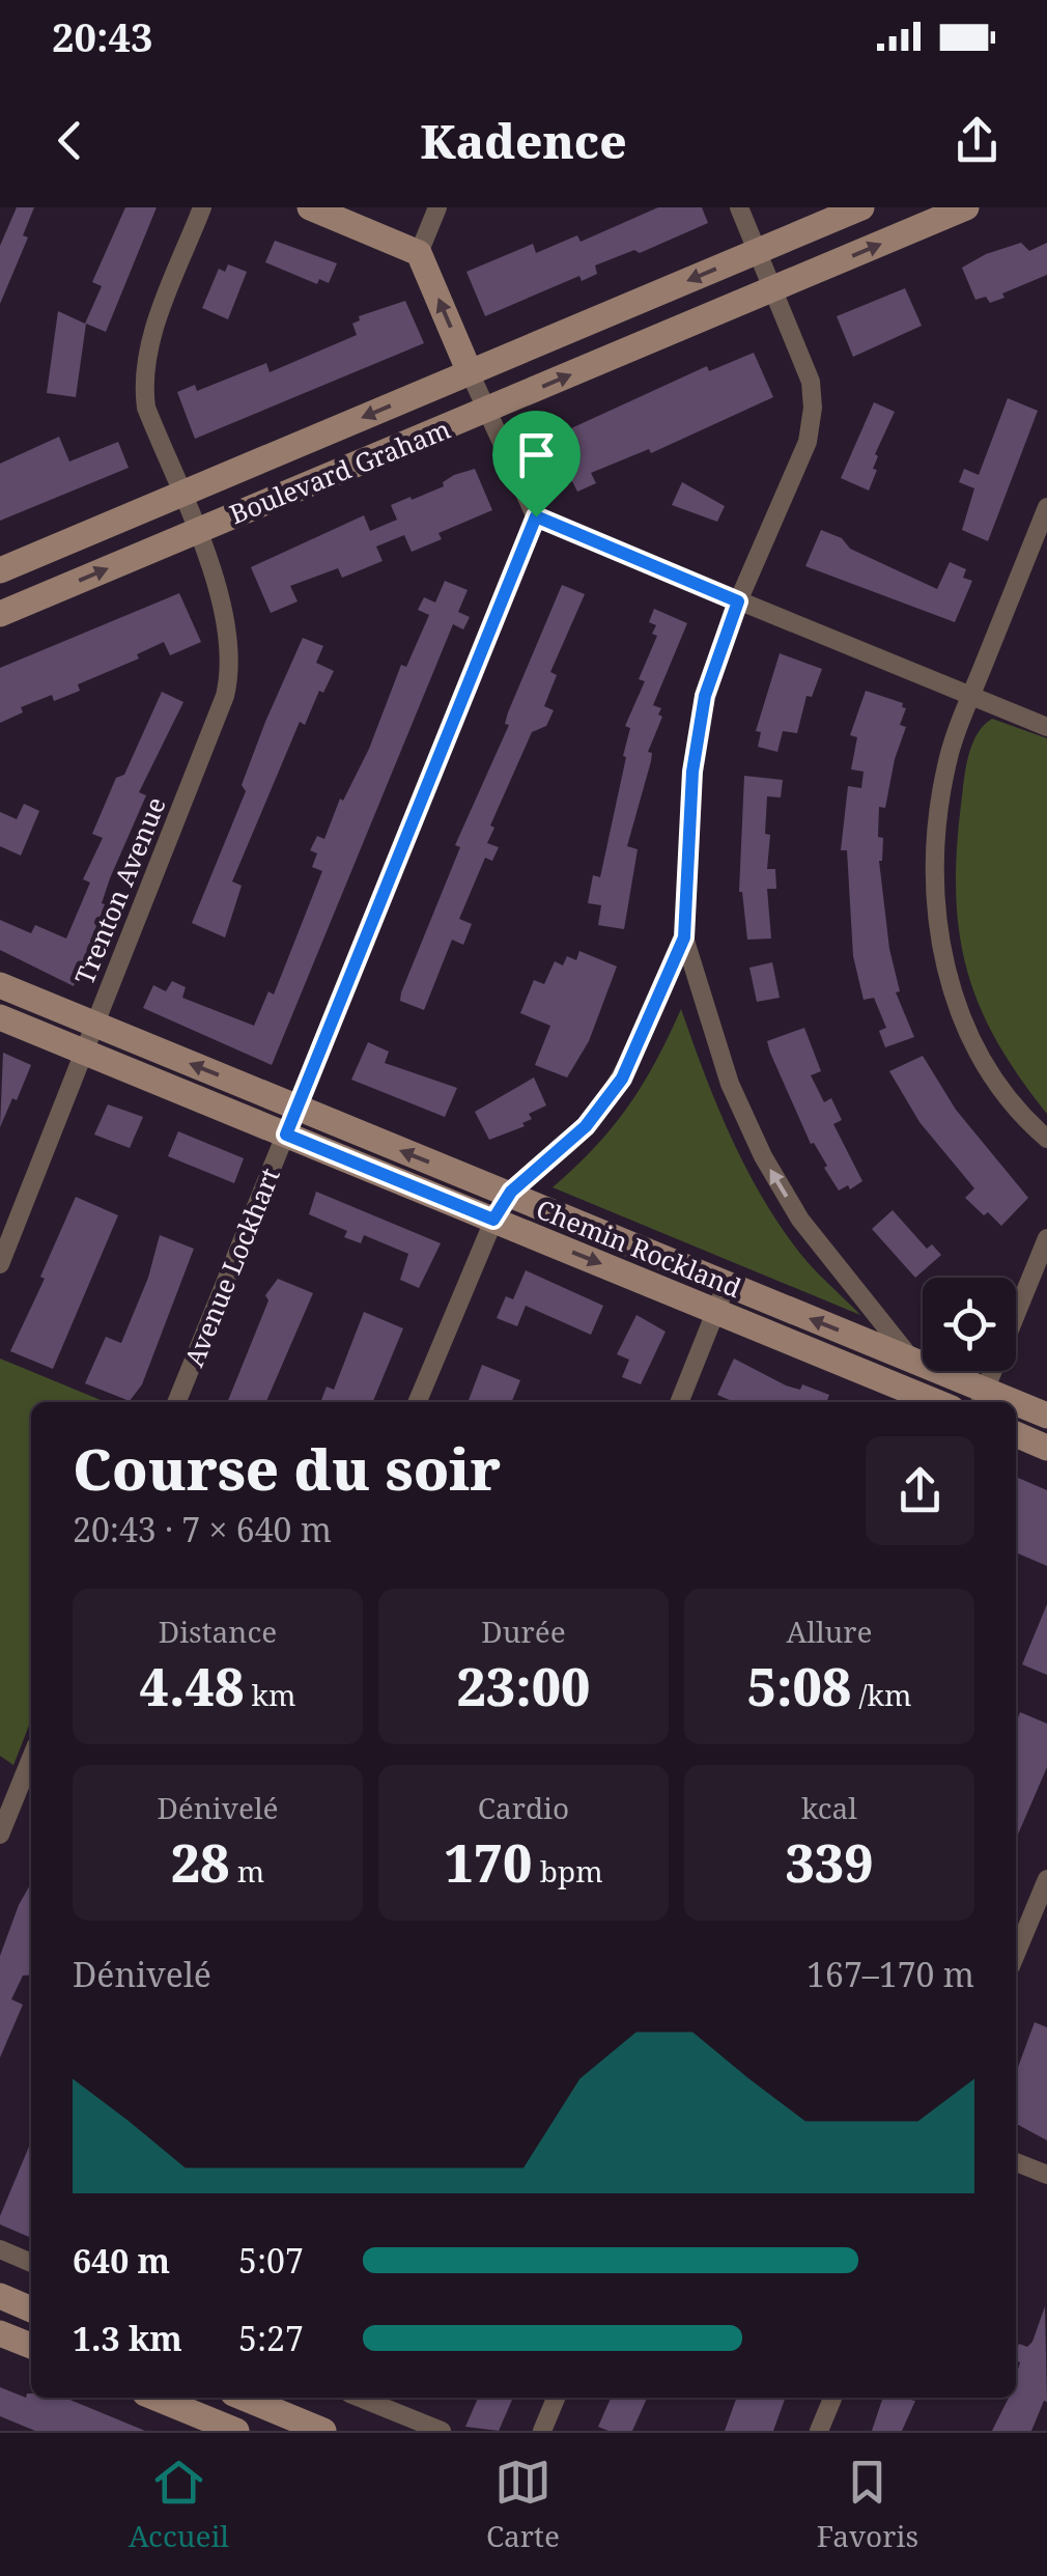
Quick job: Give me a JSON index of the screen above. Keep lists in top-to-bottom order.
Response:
{
  "streets": {
    "street": [
      "Boulevard Graham",
      "Trenton Avenue",
      "Chemin Rockland",
      "Avenue Lockhart"
    ]
  },
  "crossings": [
    ["Boulevard Graham", "Trenton Avenue"],
    ["Trenton Avenue", "Chemin Rockland"],
    ["Chemin Rockland", "Avenue Lockhart"]
  ],
  "page": {
    "status": "20:43",
    "header": "Kadence",
    "heading": ["Course du soir", "20:43 · 7 × 640 m"],
    "stats": [
      ["Distance", "4.48 km"],
      ["Durée", "23:00"],
      ["Allure", "5:08 /km"],
      ["Dénivelé", "28 m"],
      ["Cardio", "170 bpm"],
      ["kcal", "339"]
    ],
    "chart": ["Dénivelé", "167–170 m"],
    "list": [
      {
        "name": "640 m",
        "note": "5:07"
      },
      {
        "name": "1.3 km",
        "note": "5:27"
      }
    ],
    "tabs": ["Accueil", "Carte", "Favoris"]
  }
}
